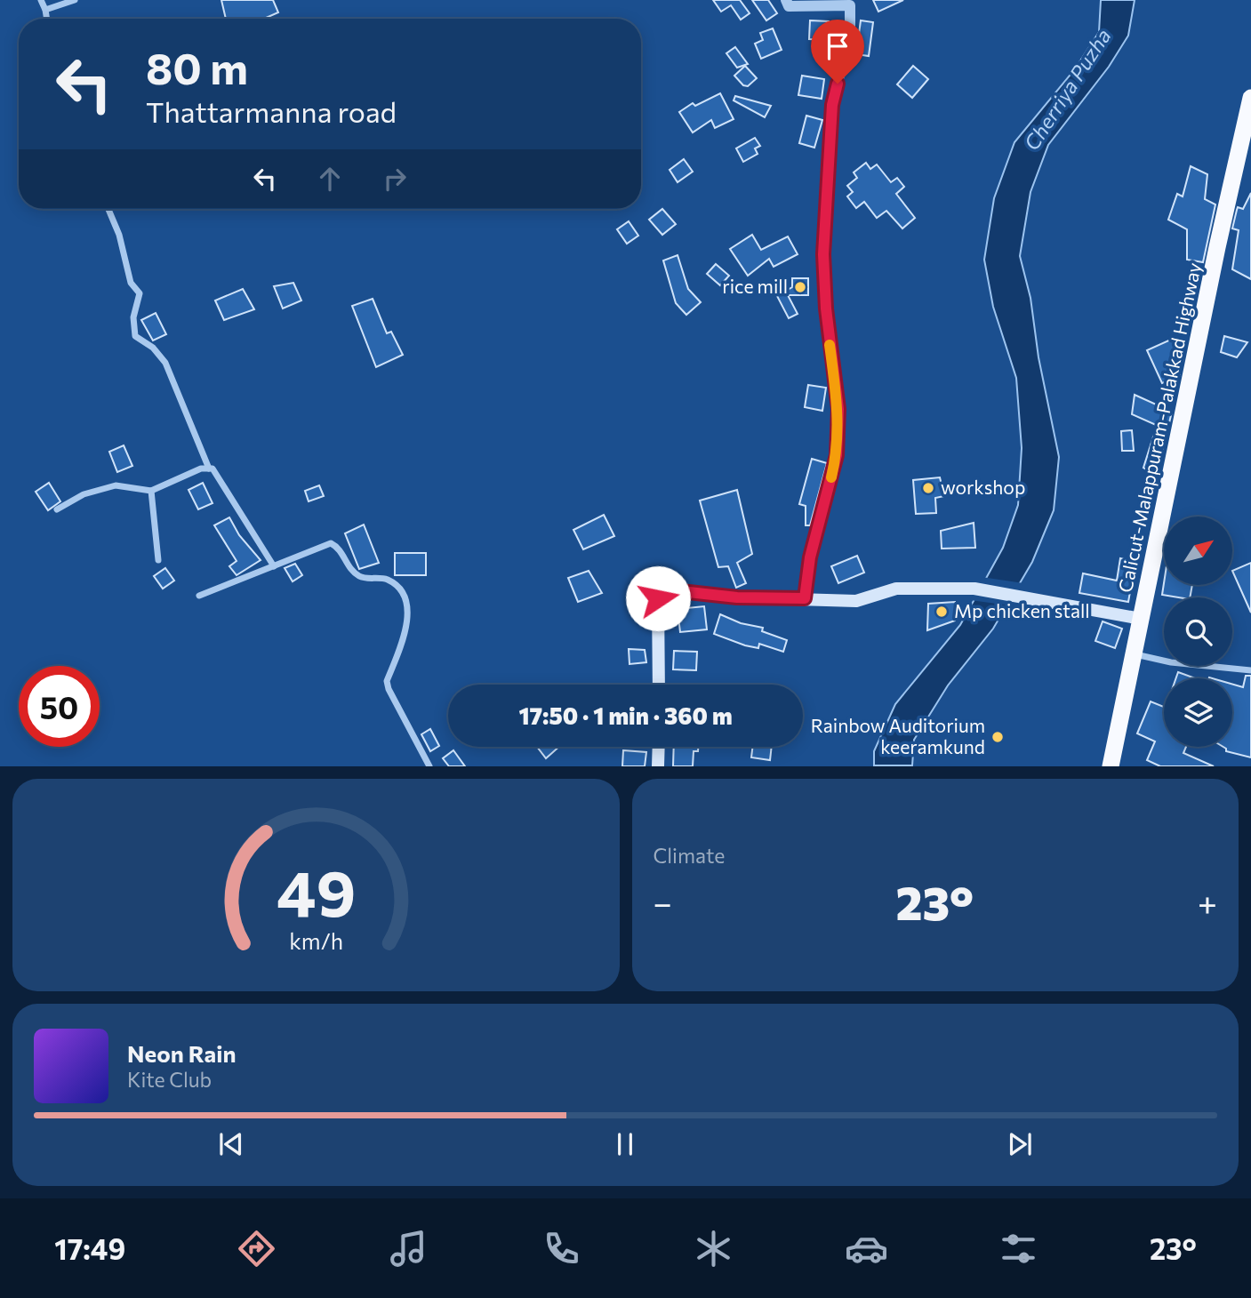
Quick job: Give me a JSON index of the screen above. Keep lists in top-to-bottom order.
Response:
{
  "streets": {
    "highway": ["Calicut-Malappuram-Palakkad Highway"]
  },
  "water": ["Cherriya Puzha"],
  "places": [
    "rice mill",
    "workshop",
    "Mp chicken stall",
    "Rainbow Auditorium keeramkund"
  ],
  "north": "top right",
  "page": {
    "turn": ["80 m", "Thattarmanna road"],
    "limit": "50",
    "trip": "17:50 · 1 min · 360 m",
    "tile": "Climate",
    "heat": ["−", "23°", "+"],
    "song": ["Neon Rain", "Kite Club"],
    "tabs": ["17:49", "23°"],
    "gauge": ["49", "km/h"]
  }
}
